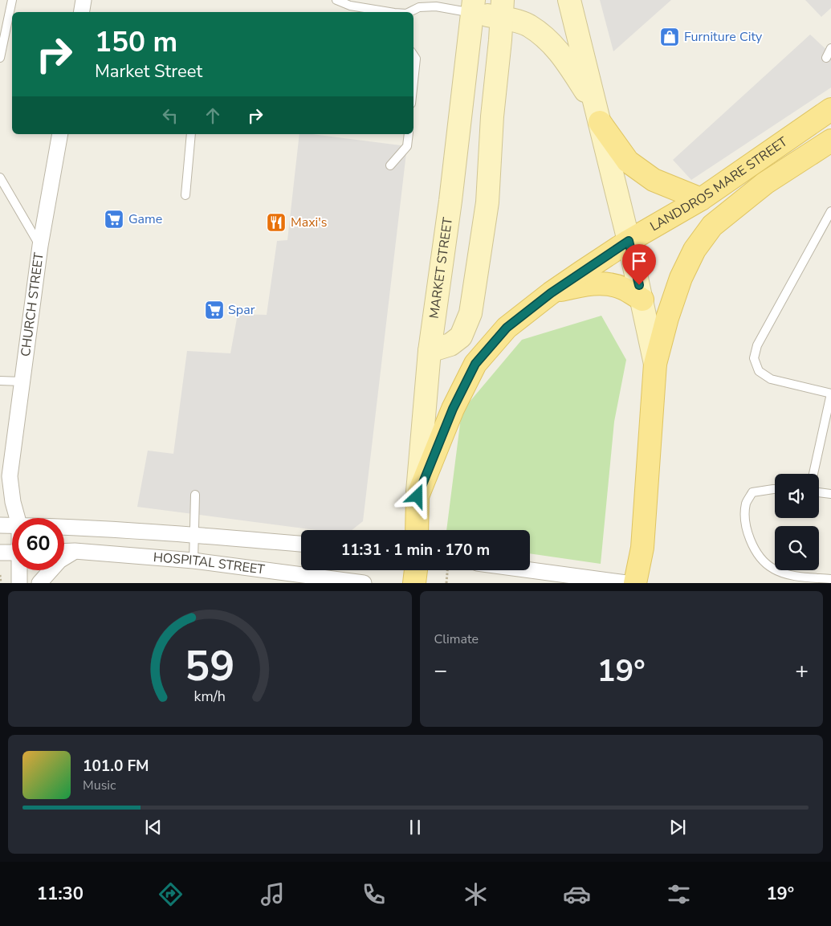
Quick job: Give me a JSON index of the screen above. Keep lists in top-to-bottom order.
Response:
{
  "streets": {
    "main road": ["LANDDROS MARE STREET", "MARKET STREET"],
    "street": ["CHURCH STREET", "HOSPITAL STREET"]
  },
  "crossings": [
    ["LANDDROS MARE STREET", "MARKET STREET"]
  ],
  "places": {
    "shop": ["Furniture City"],
    "supermarket": ["Game", "Spar"],
    "restaurant": ["Maxi's"]
  },
  "page": {
    "turn": ["150 m", "Market Street"],
    "limit": "60",
    "trip": "11:31 · 1 min · 170 m",
    "tile": "Climate",
    "heat": ["−", "19°", "+"],
    "song": ["101.0 FM", "Music"],
    "tabs": ["11:30", "19°"],
    "gauge": ["59", "km/h"]
  }
}
